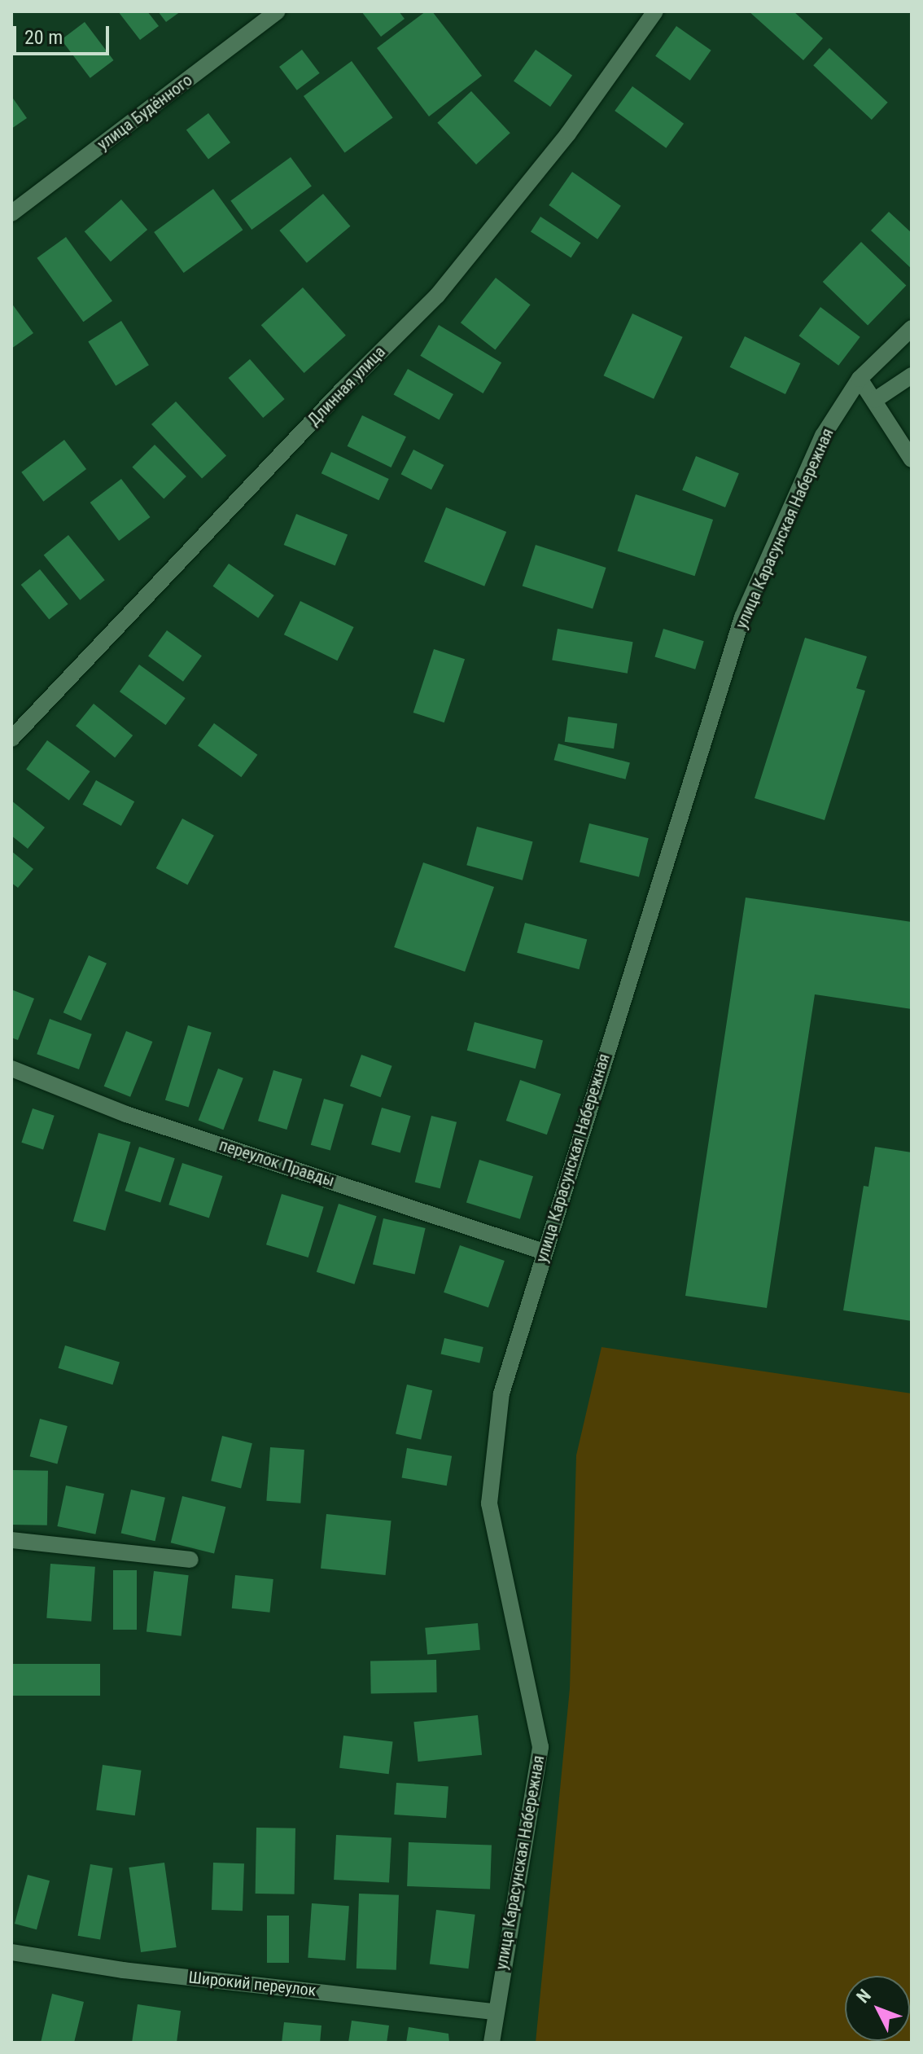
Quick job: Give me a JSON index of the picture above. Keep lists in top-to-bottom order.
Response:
{
  "streets": {
    "street": [
      "улица Будённого",
      "Длинная улица",
      "улица Карасунская Набережная",
      "переулок Правды",
      "Широкий переулок"
    ]
  },
  "crossings": [
    ["улица Карасунская Набережная", "переулок Правды"],
    ["улица Карасунская Набережная", "Широкий переулок"]
  ],
  "scale_bar": "20 m",
  "north": "top left"
}
